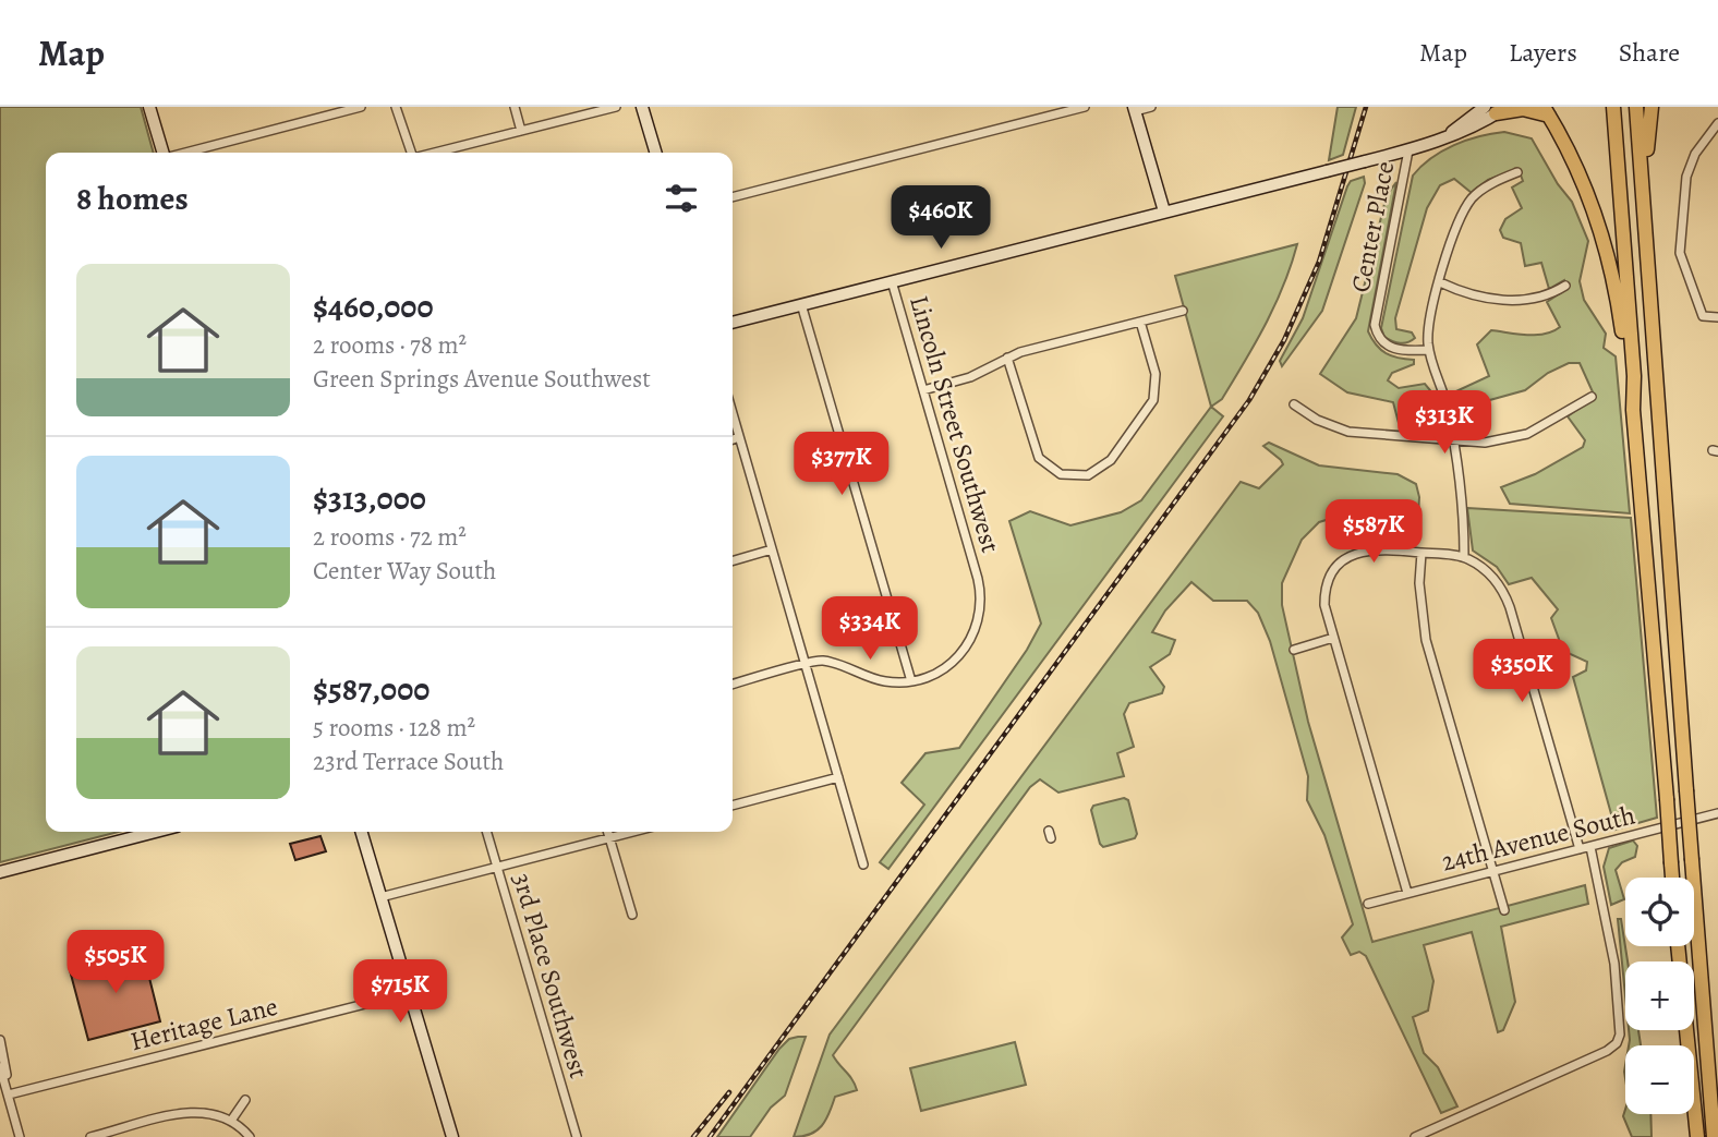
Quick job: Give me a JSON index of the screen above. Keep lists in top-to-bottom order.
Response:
{
  "streets": {
    "street": [
      "Center Place",
      "Lincoln Street Southwest",
      "24th Avenue South",
      "3rd Place Southwest",
      "Heritage Lane"
    ]
  },
  "page": {
    "header": "Map",
    "nav": ["Map", "Layers", "Share"],
    "heading": "8 homes",
    "price": [
      "$460K",
      "$313K",
      "$377K",
      "$587K",
      "$334K",
      "$350K",
      "$505K",
      "$715K"
    ],
    "list": [
      {
        "name": "$460,000",
        "note": "2 rooms · 78 m² · Green Springs Avenue Southwest"
      },
      {
        "name": "$313,000",
        "note": "2 rooms · 72 m² · Center Way South"
      },
      {
        "name": "$587,000",
        "note": "5 rooms · 128 m² · 23rd Terrace South"
      }
    ],
    "map_buttons": ["+", "−"]
  }
}
